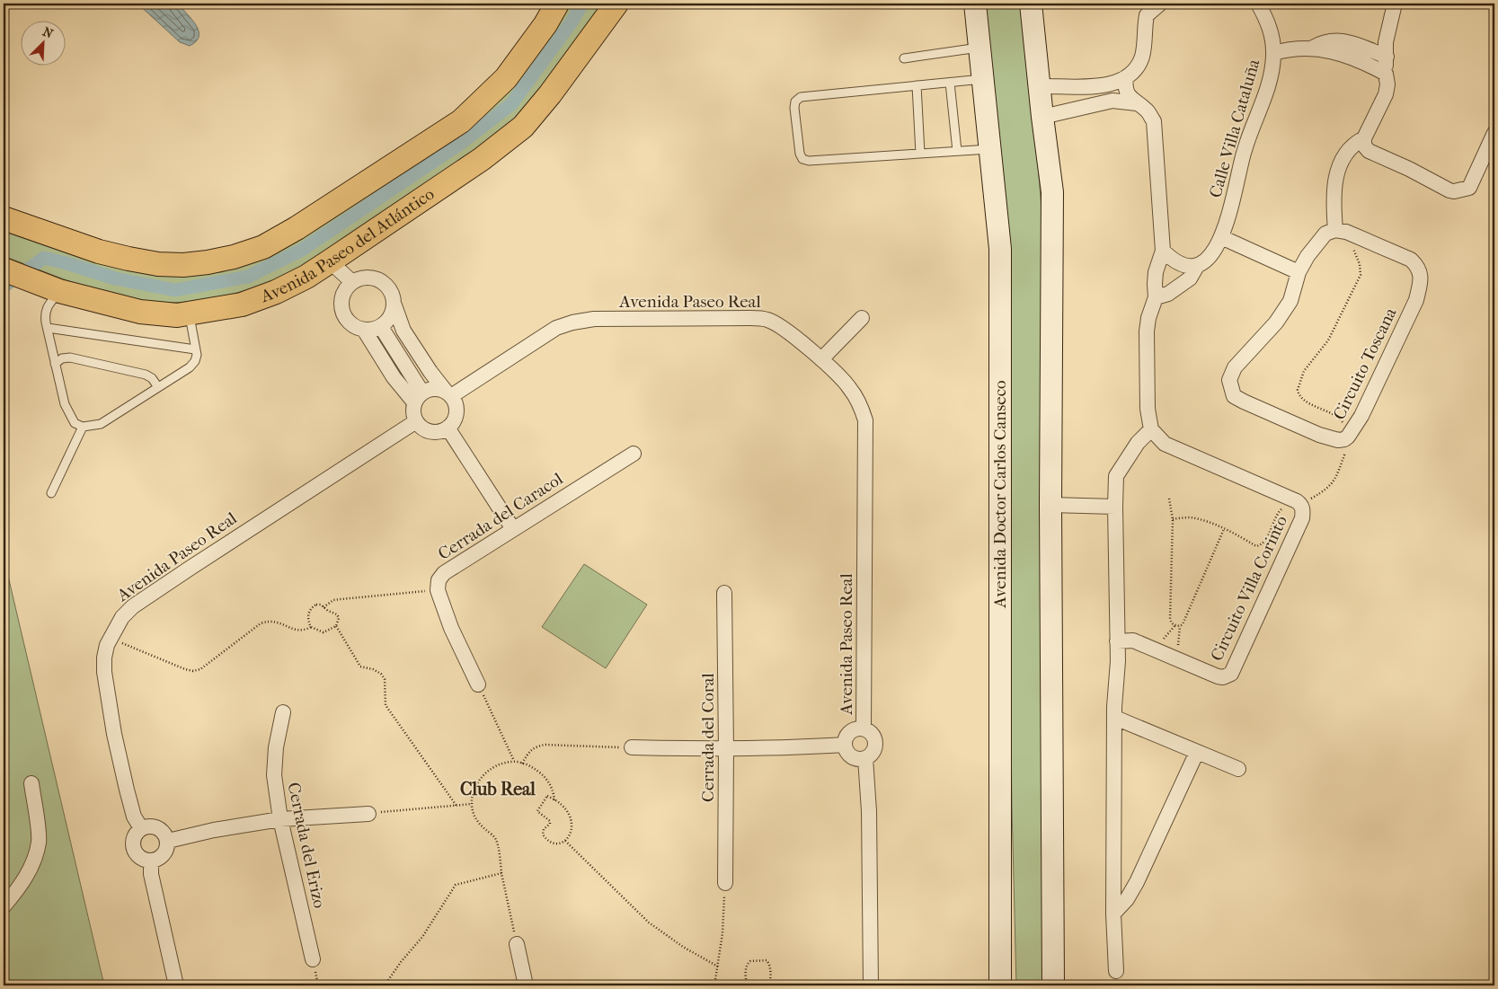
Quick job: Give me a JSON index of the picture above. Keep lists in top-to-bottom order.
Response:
{
  "streets": {
    "main road": ["Avenida Paseo del Atlántico", "Avenida Doctor Carlos Canseco"],
    "street": [
      "Calle Villa Cataluña",
      "Avenida Paseo Real",
      "Circuito Toscana",
      "Cerrada del Caracol",
      "Circuito Villa Corinto",
      "Cerrada del Coral",
      "Cerrada del Erizo"
    ]
  },
  "districts": ["Club Real"],
  "north": "top right"
}
